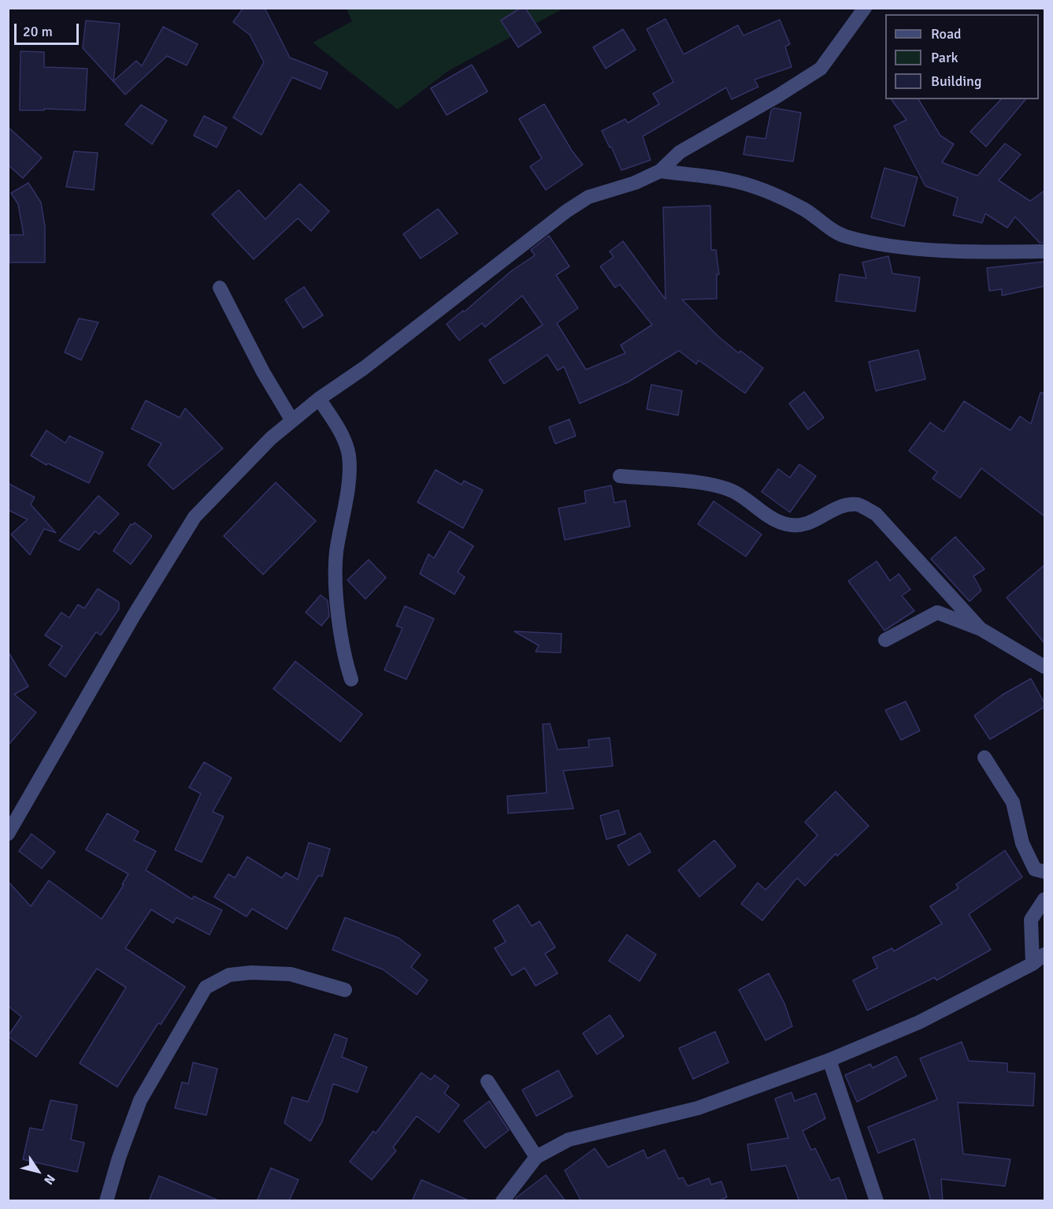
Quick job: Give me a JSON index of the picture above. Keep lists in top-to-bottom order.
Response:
{
  "legend": ["Road", "Park", "Building"],
  "scale_bar": "20 m",
  "north": "bottom right"
}
